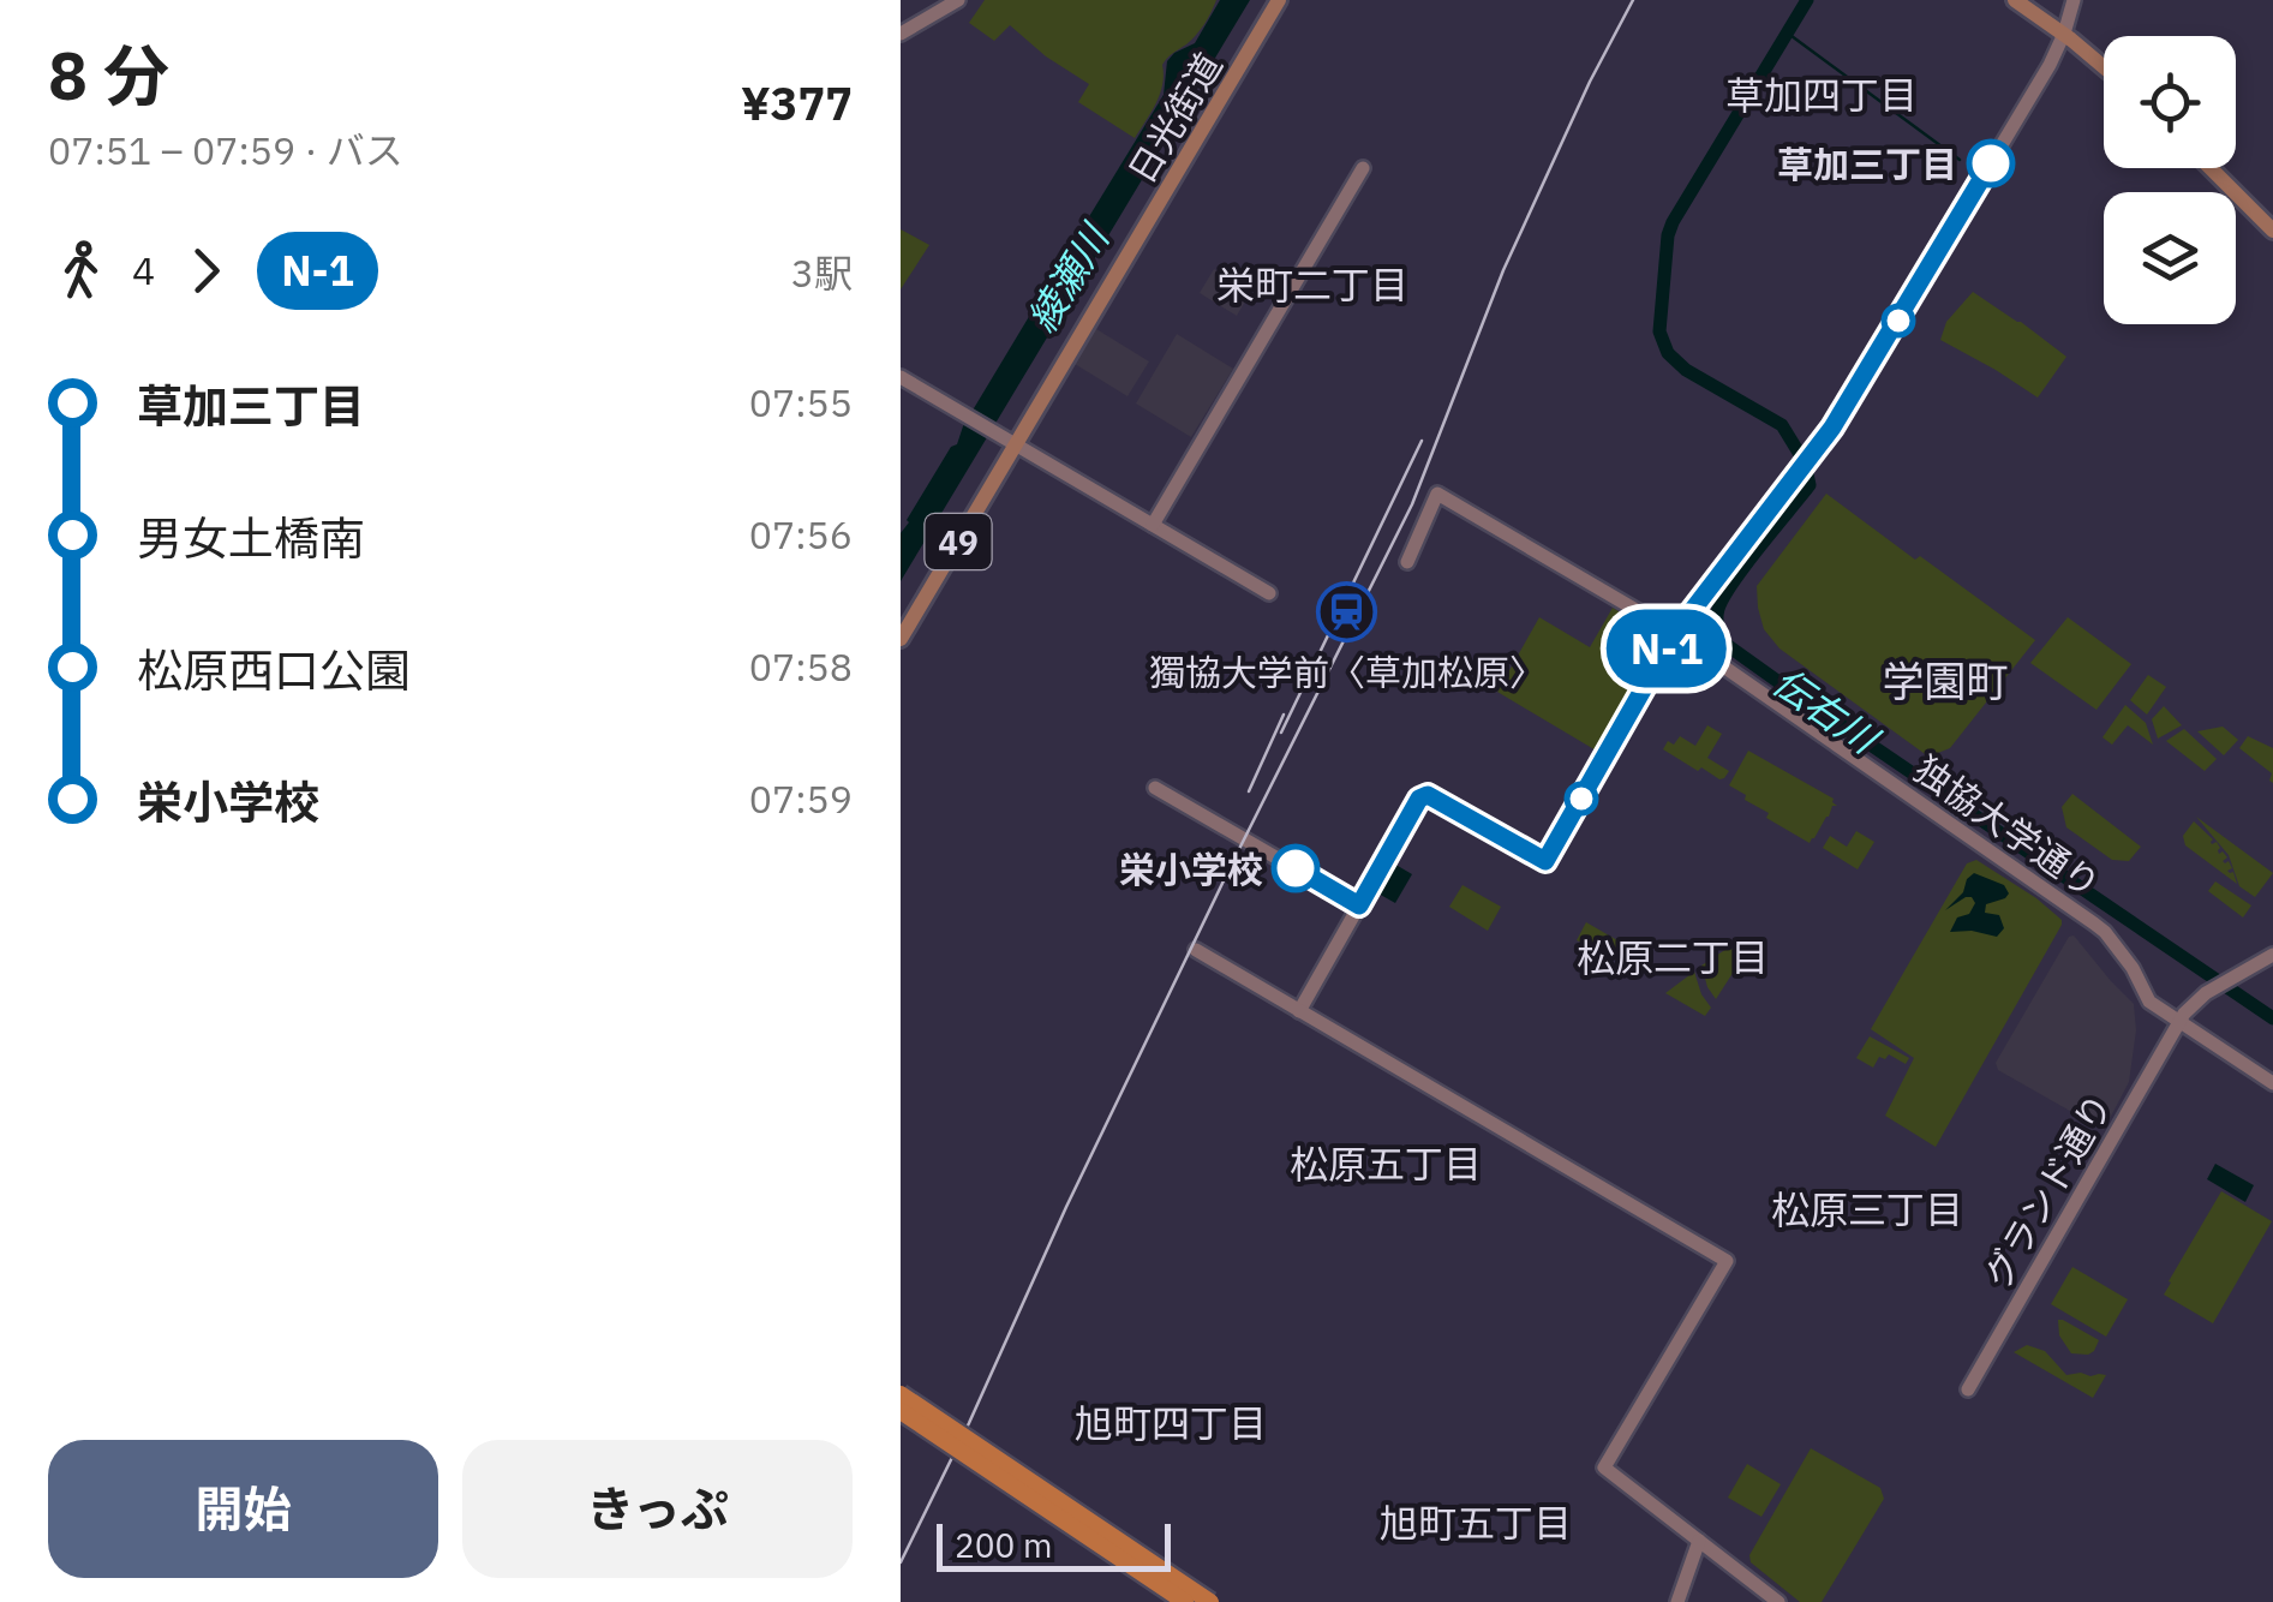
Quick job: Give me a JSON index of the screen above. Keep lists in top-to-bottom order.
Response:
{
  "streets": {
    "main road": ["日光街道", "49"],
    "street": ["独協大学通り", "グランド通り"]
  },
  "crossings": [
    ["独協大学通り", "グランド通り"]
  ],
  "districts": [
    "草加四丁目",
    "栄町二丁目",
    "学園町",
    "松原二丁目",
    "松原五丁目",
    "松原三丁目",
    "旭町四丁目",
    "旭町五丁目"
  ],
  "water": ["綾瀬川", "伝右川"],
  "places": {
    "other": ["草加三丁目", "栄小学校"],
    "station": ["獨協大学前〈草加松原〉"]
  },
  "lines": ["bus line N-1"],
  "scale_bar": "200 m",
  "page": {
    "heading": ["8 分", "07:51 – 07:59 · バス", "¥377"],
    "on_map": "N-1",
    "legs": ["4", "N-1", "3駅"],
    "list": [
      {
        "name": "草加三丁目",
        "value": "07:55"
      },
      {
        "name": "男女土橋南",
        "value": "07:56"
      },
      {
        "name": "松原西口公園",
        "value": "07:58"
      },
      {
        "name": "栄小学校",
        "value": "07:59"
      }
    ],
    "buttons": ["開始", "きっぷ"],
    "scale": "200 m"
  }
}
